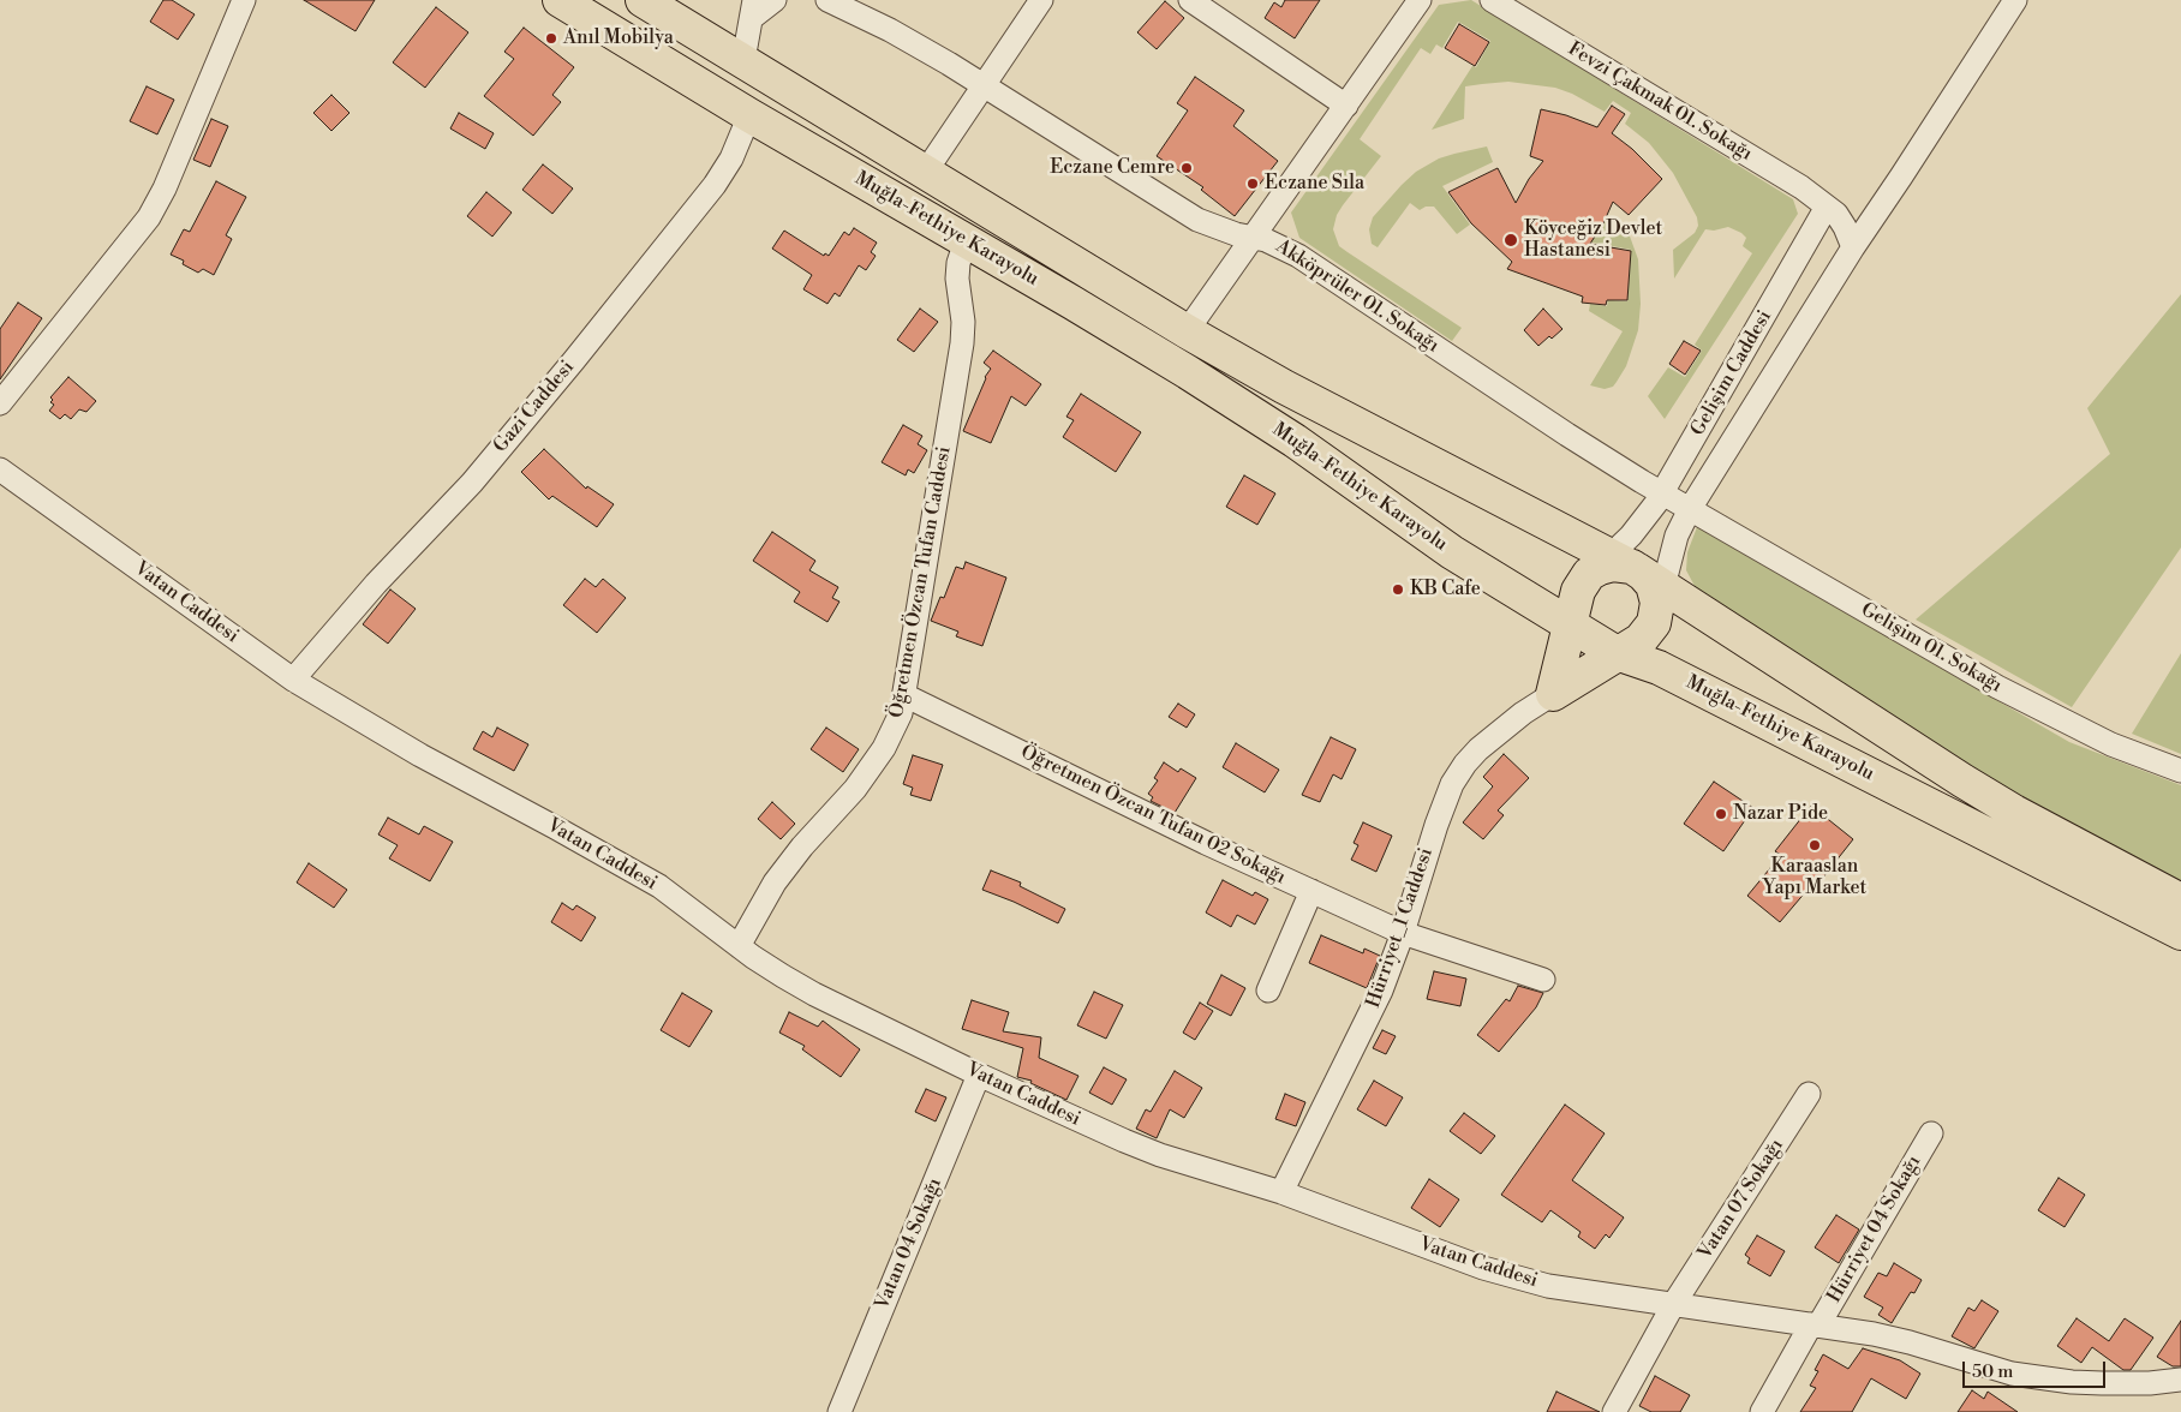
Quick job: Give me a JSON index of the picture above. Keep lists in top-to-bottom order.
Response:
{
  "streets": {
    "highway": ["Muğla-Fethiye Karayolu"],
    "street": [
      "Fevzi Çakmak 01. Sokağı",
      "Akköprüler 01. Sokağı",
      "Gelişim Caddesi",
      "Gazi Caddesi",
      "Öğretmen Özcan Tufan Caddesi",
      "Vatan Caddesi",
      "Gelişim 01. Sokağı",
      "Öğretmen Özcan Tufan 02 Sokağı",
      "Hürriyet_1 Caddesi",
      "Vatan 07 Sokağı",
      "Hürriyet 04 Sokağı",
      "Vatan 04 Sokağı"
    ]
  },
  "crossings": [
    ["Fevzi Çakmak 01. Sokağı", "Gelişim Caddesi"],
    ["Muğla-Fethiye Karayolu", "Gelişim Caddesi"],
    ["Muğla-Fethiye Karayolu", "Gazi Caddesi"],
    ["Muğla-Fethiye Karayolu", "Öğretmen Özcan Tufan Caddesi"],
    ["Akköprüler 01. Sokağı", "Gelişim Caddesi"],
    ["Akköprüler 01. Sokağı", "Gelişim 01. Sokağı"],
    ["Gelişim Caddesi", "Gelişim 01. Sokağı"],
    ["Gazi Caddesi", "Vatan Caddesi"],
    ["Öğretmen Özcan Tufan Caddesi", "Vatan Caddesi"],
    ["Öğretmen Özcan Tufan Caddesi", "Öğretmen Özcan Tufan 02 Sokağı"],
    ["Vatan Caddesi", "Hürriyet_1 Caddesi"],
    ["Vatan Caddesi", "Vatan 07 Sokağı"],
    ["Vatan Caddesi", "Hürriyet 04 Sokağı"],
    ["Vatan Caddesi", "Vatan 04 Sokağı"],
    ["Öğretmen Özcan Tufan 02 Sokağı", "Hürriyet_1 Caddesi"]
  ],
  "places": [
    "Anıl Mobilya",
    "Eczane Cemre",
    "Eczane Sıla",
    "Köyceğiz Devlet Hastanesi",
    "KB Cafe",
    "Nazar Pide",
    "Karaaslan Yapı Market"
  ],
  "scale_bar": "50 m"
}
